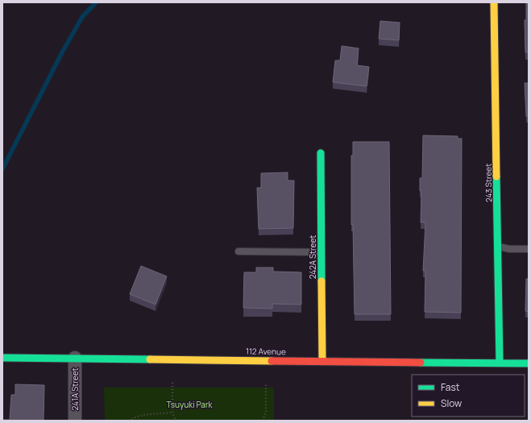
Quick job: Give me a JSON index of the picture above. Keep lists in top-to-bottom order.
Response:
{
  "streets": {
    "street": [
      "243 Street",
      "242A Street",
      "112 Avenue",
      "241A Street"
    ]
  },
  "crossings": [
    ["243 Street", "112 Avenue"],
    ["242A Street", "112 Avenue"],
    ["112 Avenue", "241A Street"]
  ],
  "parks": ["Tsuyuki Park"],
  "legend": ["Fast", "Slow"]
}
